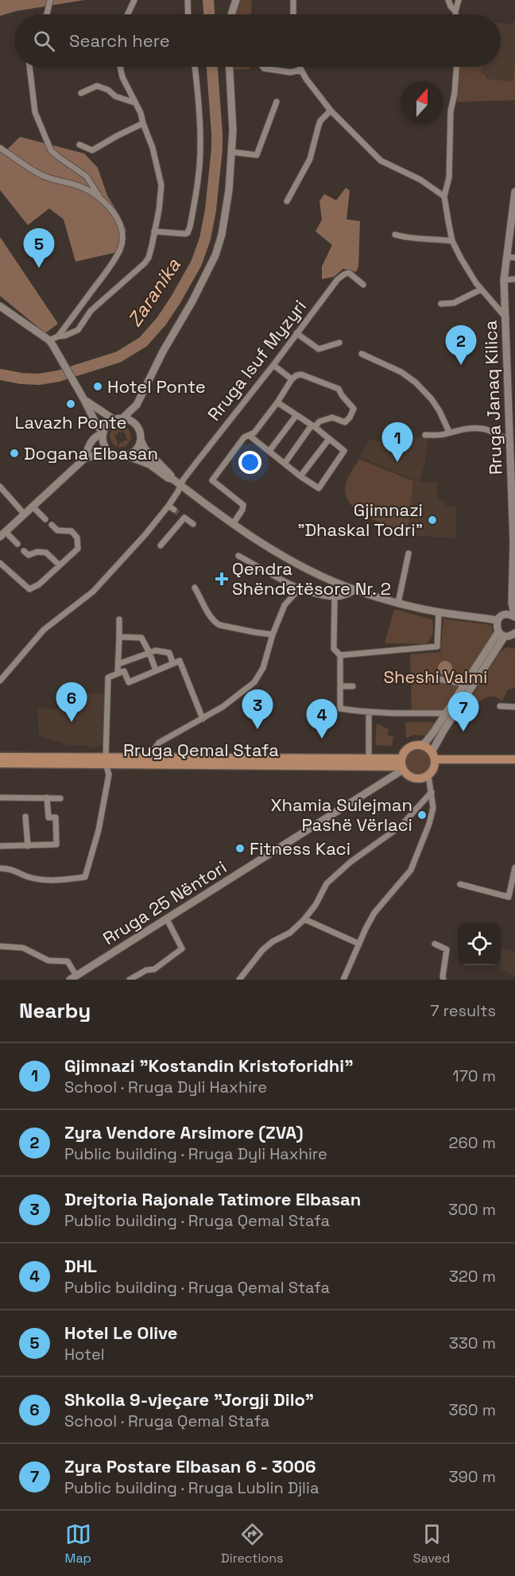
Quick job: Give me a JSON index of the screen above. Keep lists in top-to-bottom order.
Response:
{
  "streets": {
    "main road": ["Rruga Janaq Kilica", "Rruga Qemal Stafa", "Rruga 25 Nëntori"],
    "street": ["Rruga Isuf Myzyri"]
  },
  "crossings": [
    ["Rruga Qemal Stafa", "Rruga 25 Nëntori"]
  ],
  "water": ["Zaranika"],
  "parks": ["Sheshi Valmi"],
  "places": {
    "other": [
      "Hotel Ponte",
      "Lavazh Ponte",
      "Dogana Elbasan",
      "Gjimnazi \"Dhaskal Todri\"",
      "Xhamia Sulejman Pashë Vërlaci",
      "Fitness Kaci"
    ],
    "health": ["Qendra Shëndetësore Nr. 2"]
  },
  "north": "top",
  "page": {
    "search": "Search here",
    "pins": [
      "5",
      "2",
      "1",
      "6",
      "3",
      "7",
      "4"
    ],
    "heading": ["Nearby", "7 results"],
    "list": [
      {
        "mark": "1",
        "name": "Gjimnazi \"Kostandin Kristoforidhi\"",
        "note": "School · Rruga Dyli Haxhire",
        "value": "170 m"
      },
      {
        "mark": "2",
        "name": "Zyra Vendore Arsimore (ZVA)",
        "note": "Public building · Rruga Dyli Haxhire",
        "value": "260 m"
      },
      {
        "mark": "3",
        "name": "Drejtoria Rajonale Tatimore Elbasan",
        "note": "Public building · Rruga Qemal Stafa",
        "value": "300 m"
      },
      {
        "mark": "4",
        "name": "DHL",
        "note": "Public building · Rruga Qemal Stafa",
        "value": "320 m"
      },
      {
        "mark": "5",
        "name": "Hotel Le Olive",
        "note": "Hotel",
        "value": "330 m"
      },
      {
        "mark": "6",
        "name": "Shkolla 9-vjeçare \"Jorgji Dilo\"",
        "note": "School · Rruga Qemal Stafa",
        "value": "360 m"
      },
      {
        "mark": "7",
        "name": "Zyra Postare Elbasan 6 - 3006",
        "note": "Public building · Rruga Lublin Djlia",
        "value": "390 m"
      }
    ],
    "nav": ["Map", "Directions", "Saved"]
  }
}
